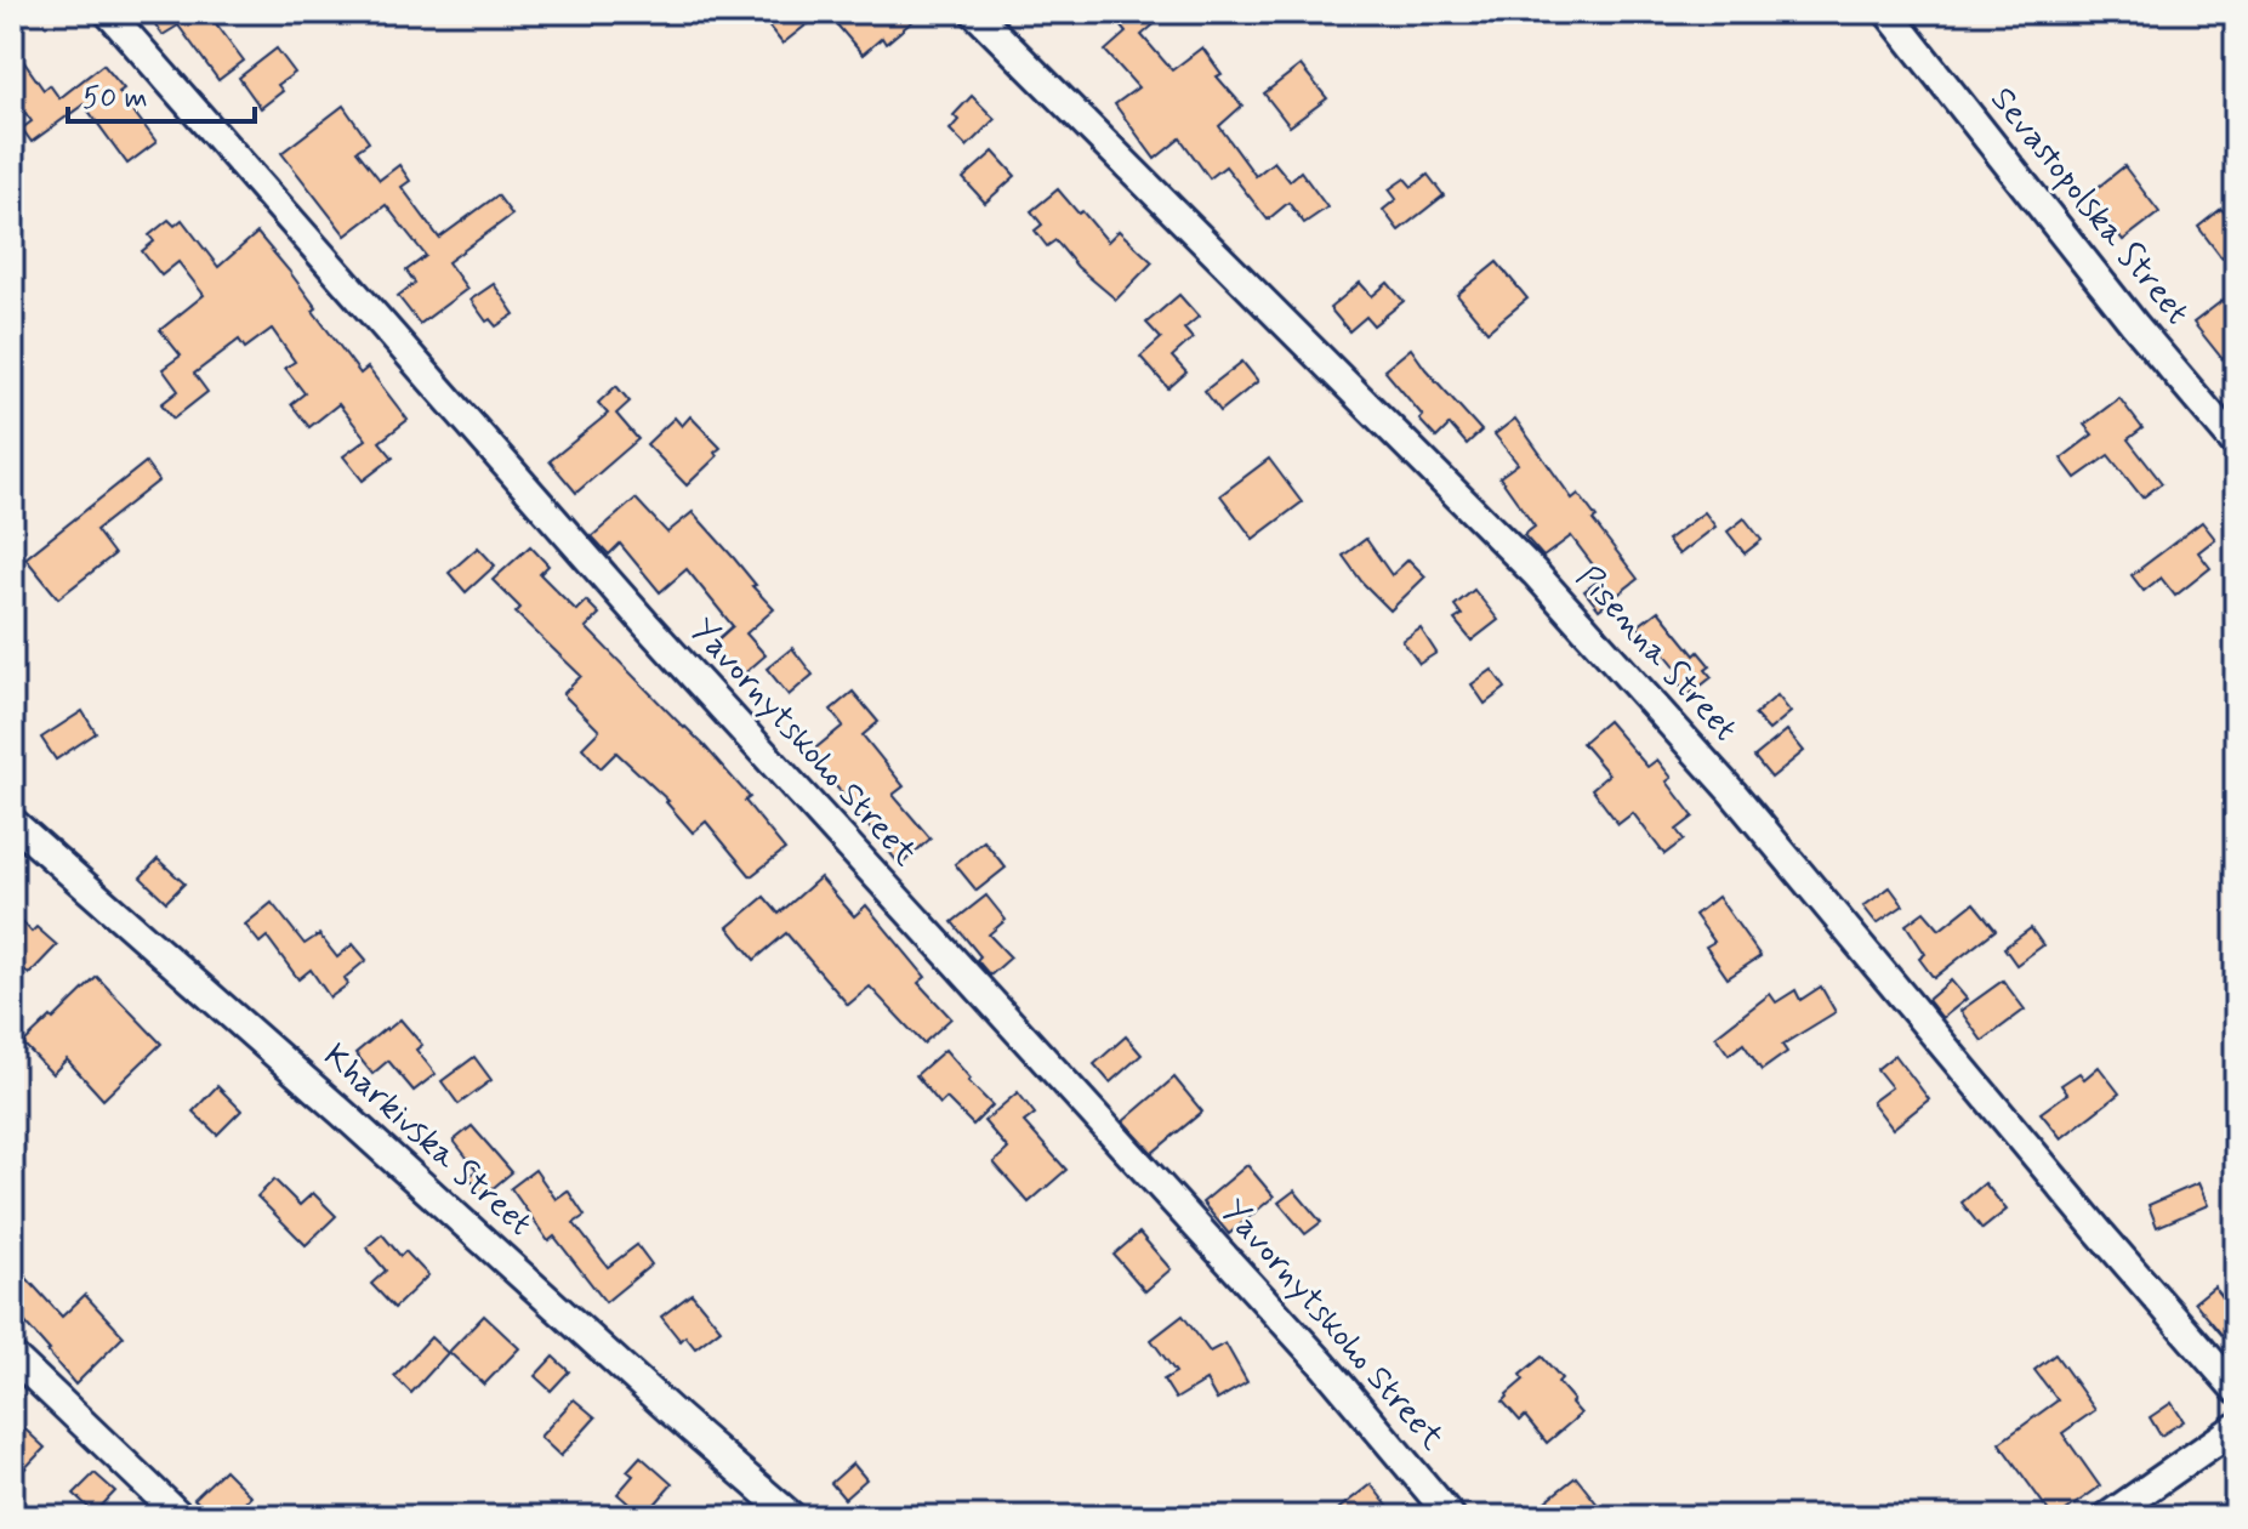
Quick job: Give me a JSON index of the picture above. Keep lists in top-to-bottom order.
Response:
{
  "streets": {
    "street": [
      "Sevastopolska Street",
      "Pisenna Street",
      "Yavornytskoho Street",
      "Kharkivska Street"
    ]
  },
  "scale_bar": "50 m"
}
